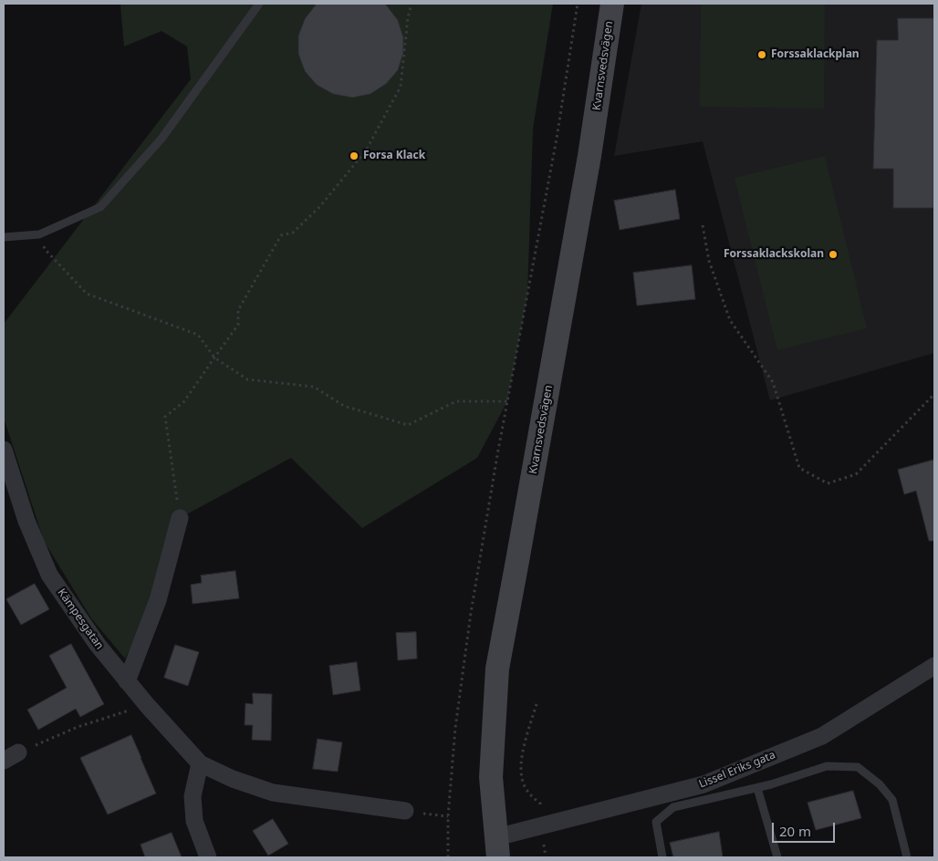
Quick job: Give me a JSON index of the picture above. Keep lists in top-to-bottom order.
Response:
{
  "streets": {
    "street": ["Kvarnsvedsvägen", "Kämpesgatan", "Lissel Eriks gata"]
  },
  "crossings": [
    ["Kvarnsvedsvägen", "Lissel Eriks gata"]
  ],
  "places": ["Forssaklackplan", "Forsa Klack", "Forssaklackskolan"],
  "scale_bar": "20 m"
}
